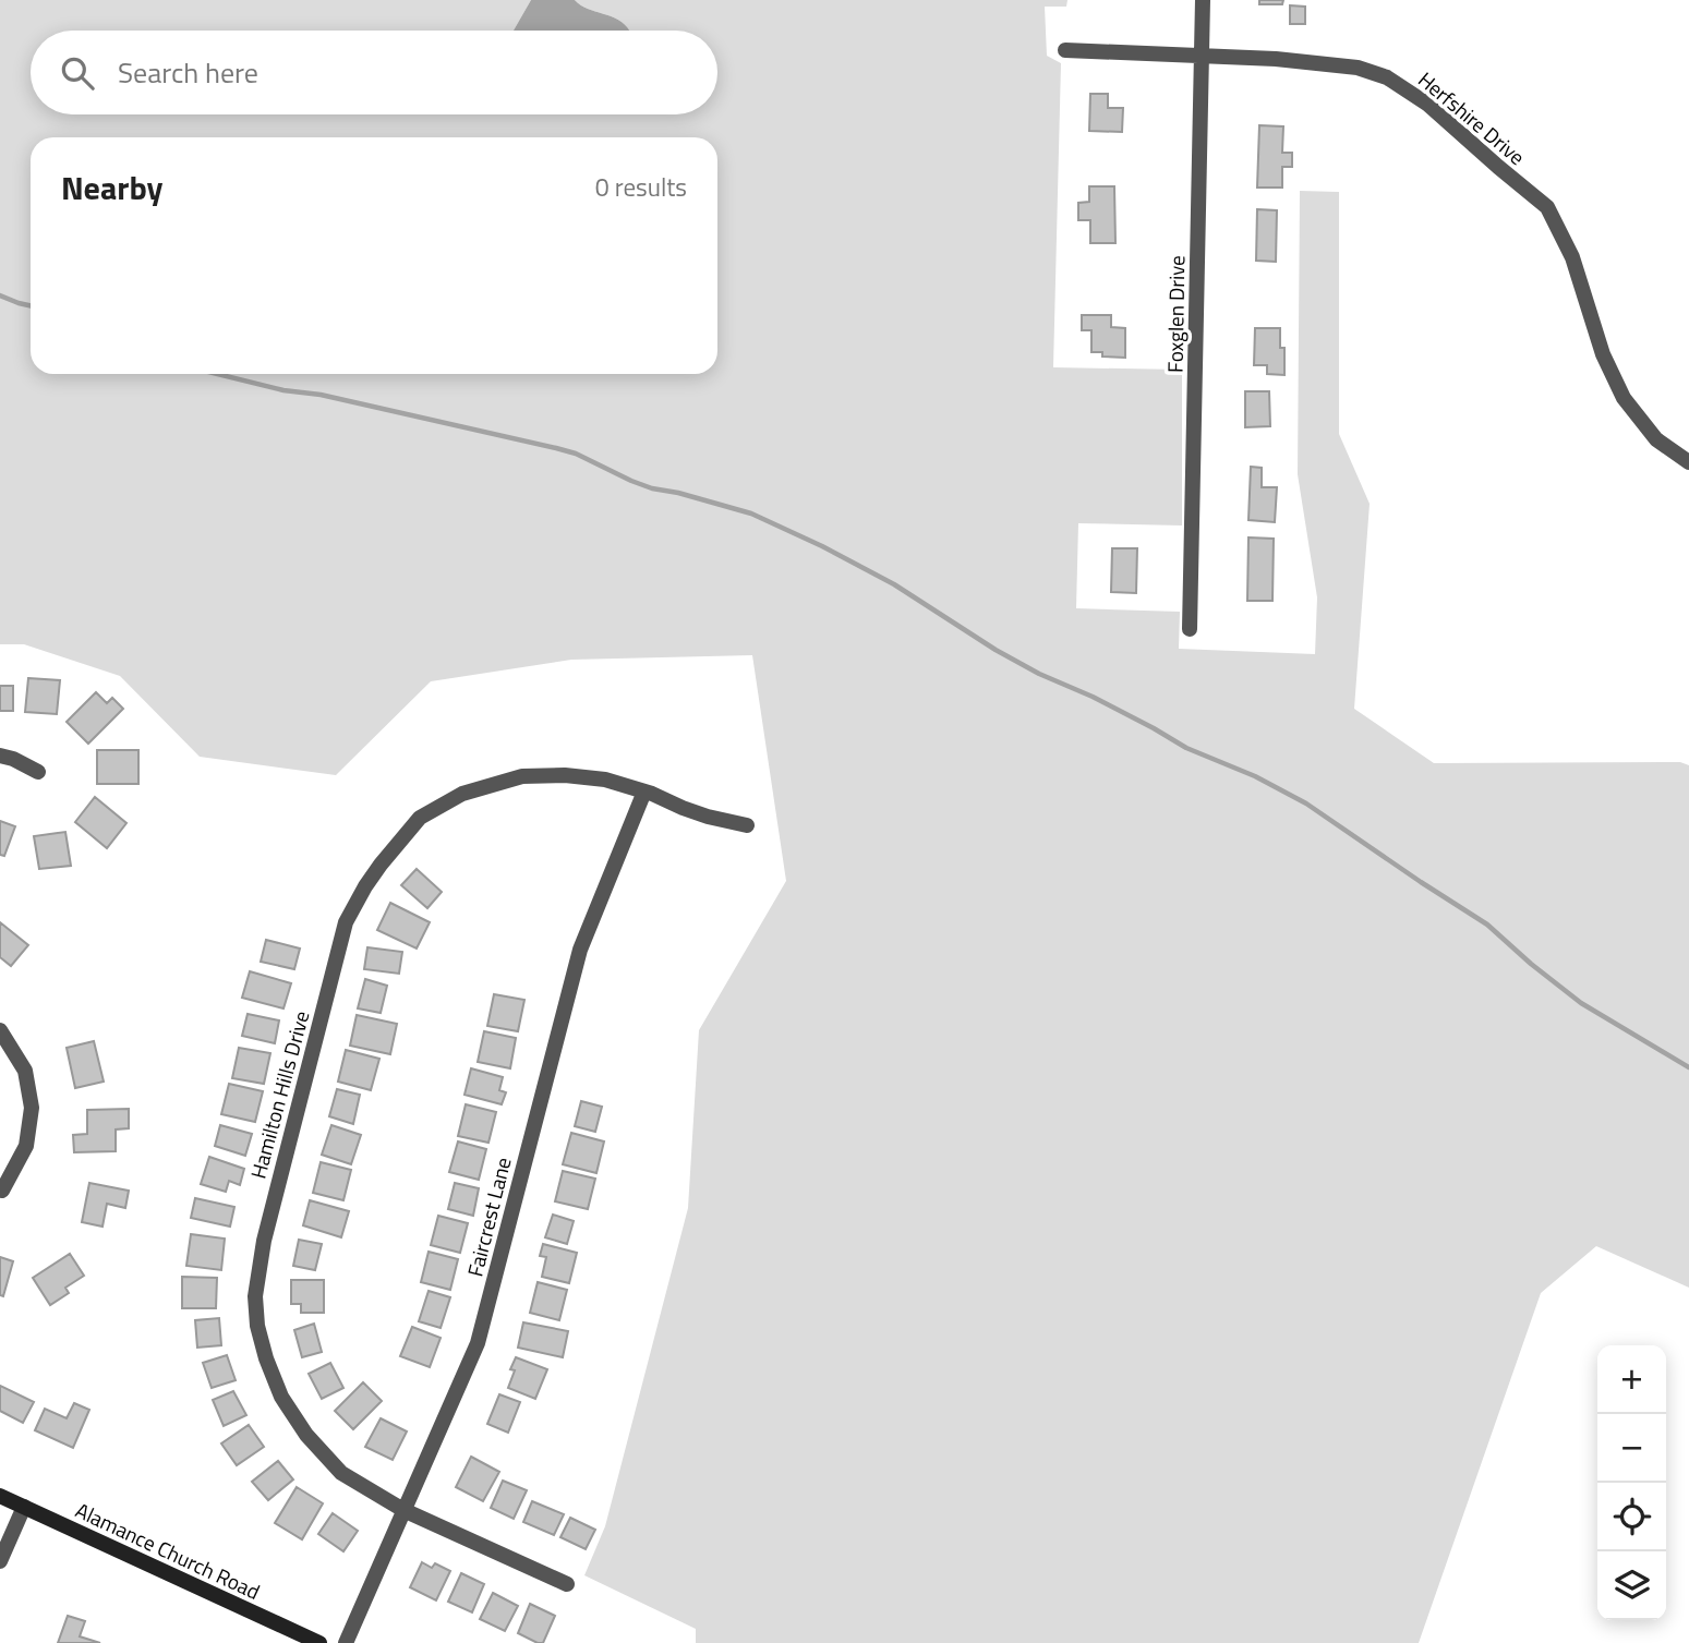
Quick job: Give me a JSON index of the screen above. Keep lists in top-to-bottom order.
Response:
{
  "streets": {
    "main road": ["Alamance Church Road"],
    "street": [
      "Herfshire Drive",
      "Foxglen Drive",
      "Hamilton Hills Drive",
      "Faircrest Lane"
    ]
  },
  "crossings": [
    ["Herfshire Drive", "Foxglen Drive"],
    ["Hamilton Hills Drive", "Faircrest Lane"]
  ],
  "page": {
    "search": "Search here",
    "heading": ["Nearby", "0 results"],
    "map_buttons": ["+", "−"]
  }
}
